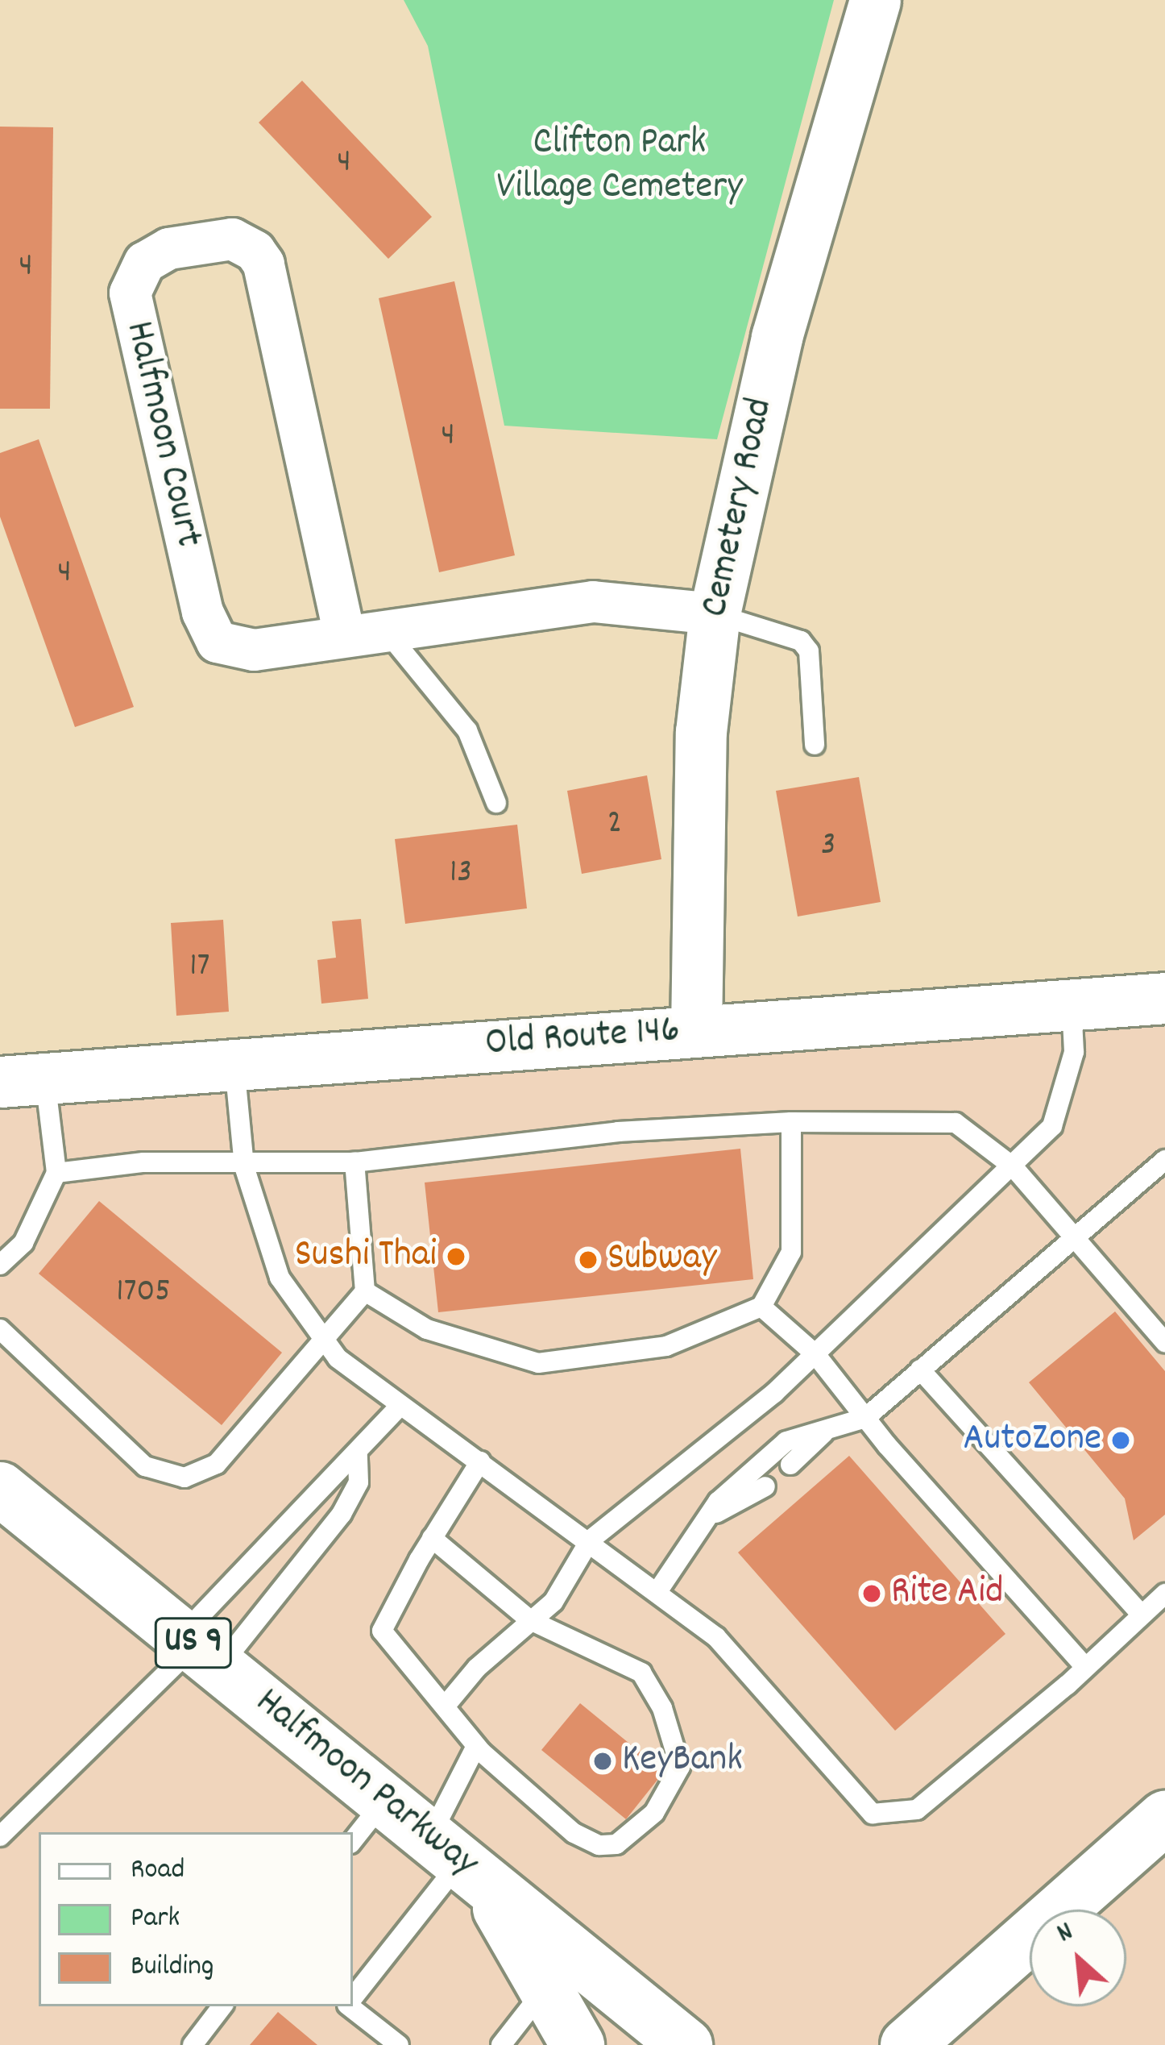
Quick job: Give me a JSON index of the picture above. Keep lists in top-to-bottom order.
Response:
{
  "streets": {
    "main road": ["US 9", "Halfmoon Parkway"],
    "street": ["Halfmoon Court", "Cemetery Road", "Old Route 146"]
  },
  "crossings": [
    ["Halfmoon Court", "Cemetery Road"],
    ["Cemetery Road", "Old Route 146"]
  ],
  "parks": ["Clifton Park Village Cemetery"],
  "places": [
    "Sushi Thai",
    "Subway",
    "AutoZone",
    "Rite Aid",
    "KeyBank"
  ],
  "house_numbers": [
    "4",
    "4",
    "4",
    "4",
    "2",
    "3",
    "13",
    "17",
    "1705"
  ],
  "legend": ["Road", "Park", "Building"],
  "north": "top left"
}
